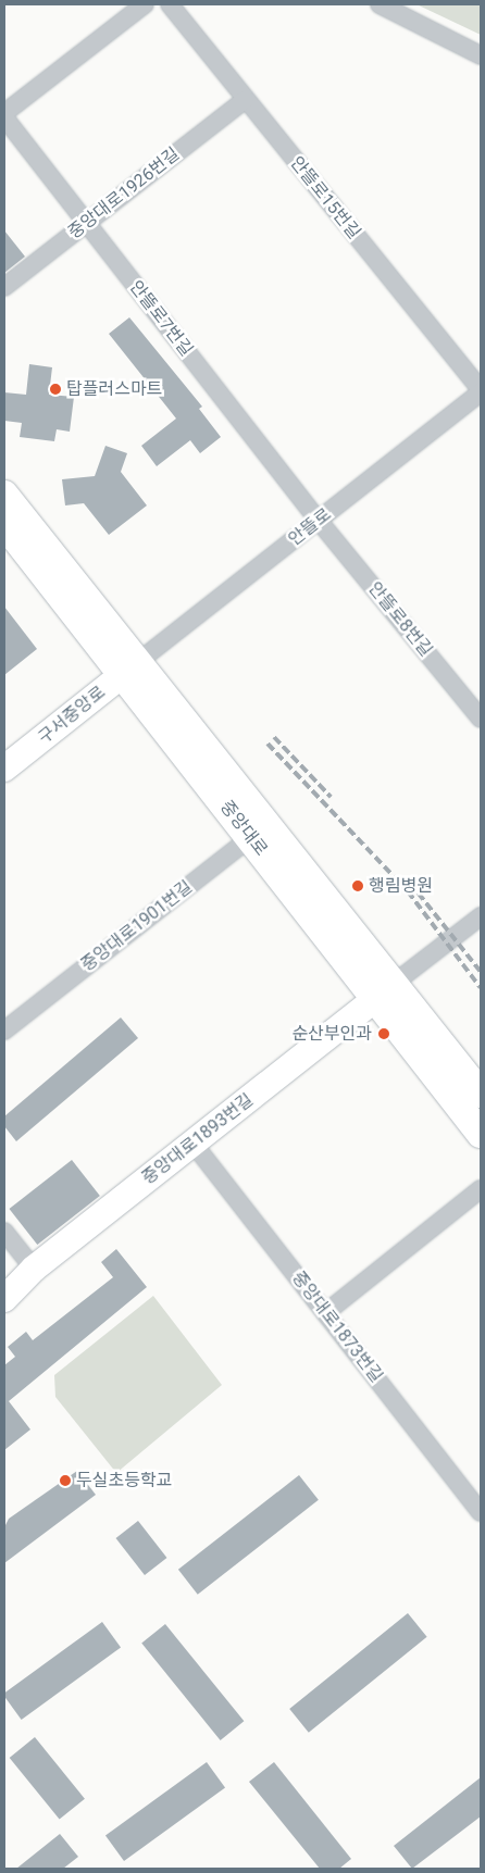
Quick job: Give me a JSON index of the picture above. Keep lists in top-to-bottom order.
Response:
{
  "streets": {
    "main road": ["중앙대로"],
    "street": [
      "중앙대로1926번길",
      "안뜰로15번길",
      "안뜰로7번길",
      "안뜰로",
      "안뜰로8번길",
      "구서중앙로",
      "중앙대로1901번길",
      "중앙대로1893번길",
      "중앙대로1873번길"
    ]
  },
  "crossings": [
    ["중앙대로1926번길", "안뜰로15번길"],
    ["중앙대로1926번길", "안뜰로7번길"],
    ["안뜰로15번길", "안뜰로"],
    ["안뜰로7번길", "안뜰로"],
    ["안뜰로7번길", "안뜰로8번길"],
    ["안뜰로", "안뜰로8번길"],
    ["안뜰로", "구서중앙로"],
    ["안뜰로", "중앙대로"],
    ["구서중앙로", "중앙대로"],
    ["중앙대로", "중앙대로1901번길"],
    ["중앙대로", "중앙대로1893번길"],
    ["중앙대로1893번길", "중앙대로1873번길"]
  ],
  "places": [
    "탑플러스마트",
    "행림병원",
    "순산부인과",
    "두실초등학교"
  ]
}
